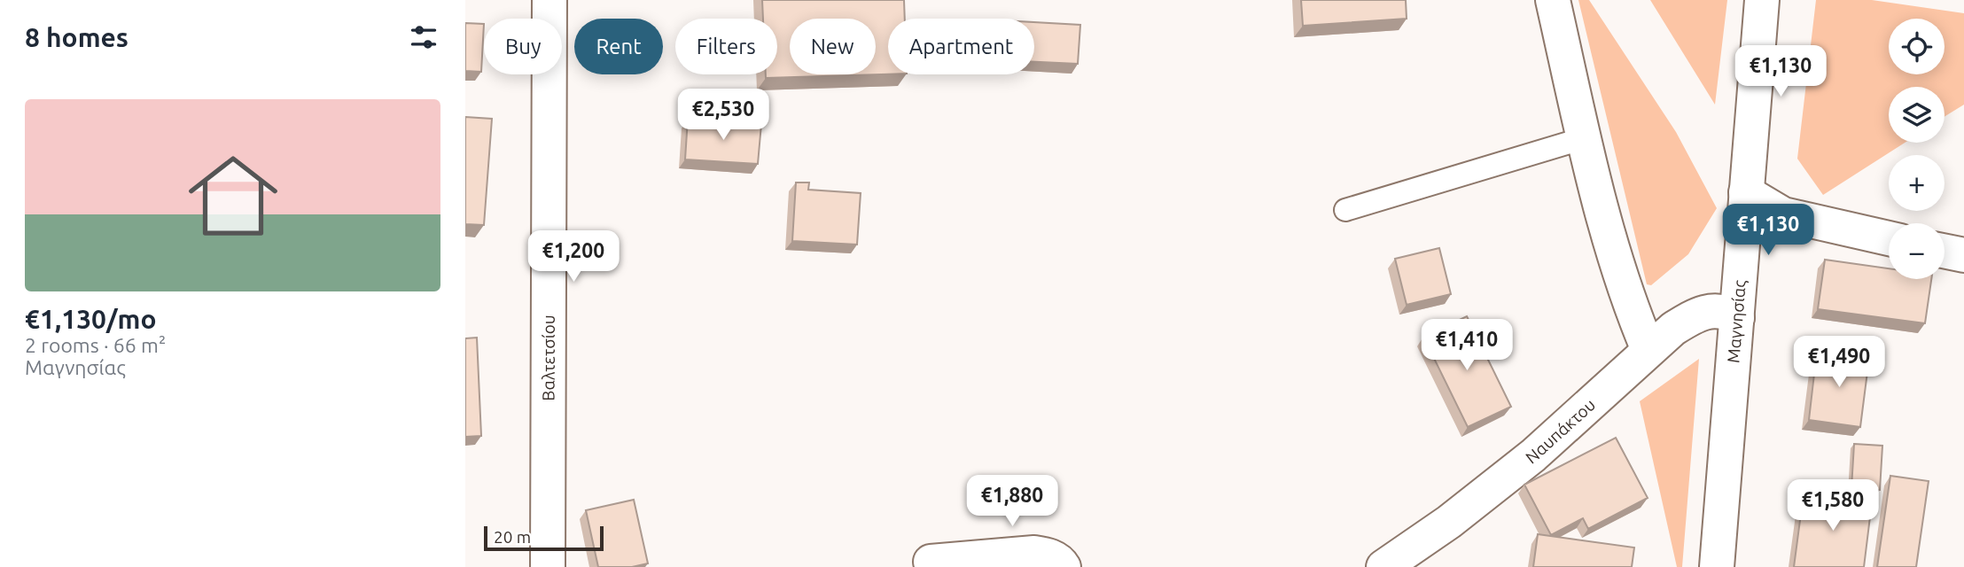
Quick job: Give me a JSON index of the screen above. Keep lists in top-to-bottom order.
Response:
{
  "streets": {
    "street": ["Μαγνησίας", "Βαλτετσίου", "Ναυπάκτου"]
  },
  "crossings": [
    ["Μαγνησίας", "Ναυπάκτου"]
  ],
  "scale_bar": "20 m",
  "page": {
    "heading": "8 homes",
    "map_buttons": ["+", "−"],
    "chip": [
      "Buy",
      "Rent",
      "Filters",
      "New",
      "Apartment"
    ],
    "price": [
      "€1,130",
      "€2,530",
      "€1,130",
      "€1,200",
      "€1,410",
      "€1,490",
      "€1,880",
      "€1,580"
    ],
    "list": [
      {
        "name": "€1,130/mo",
        "note": "2 rooms · 66 m² · Μαγνησίας"
      }
    ],
    "scale": "20 m"
  }
}
